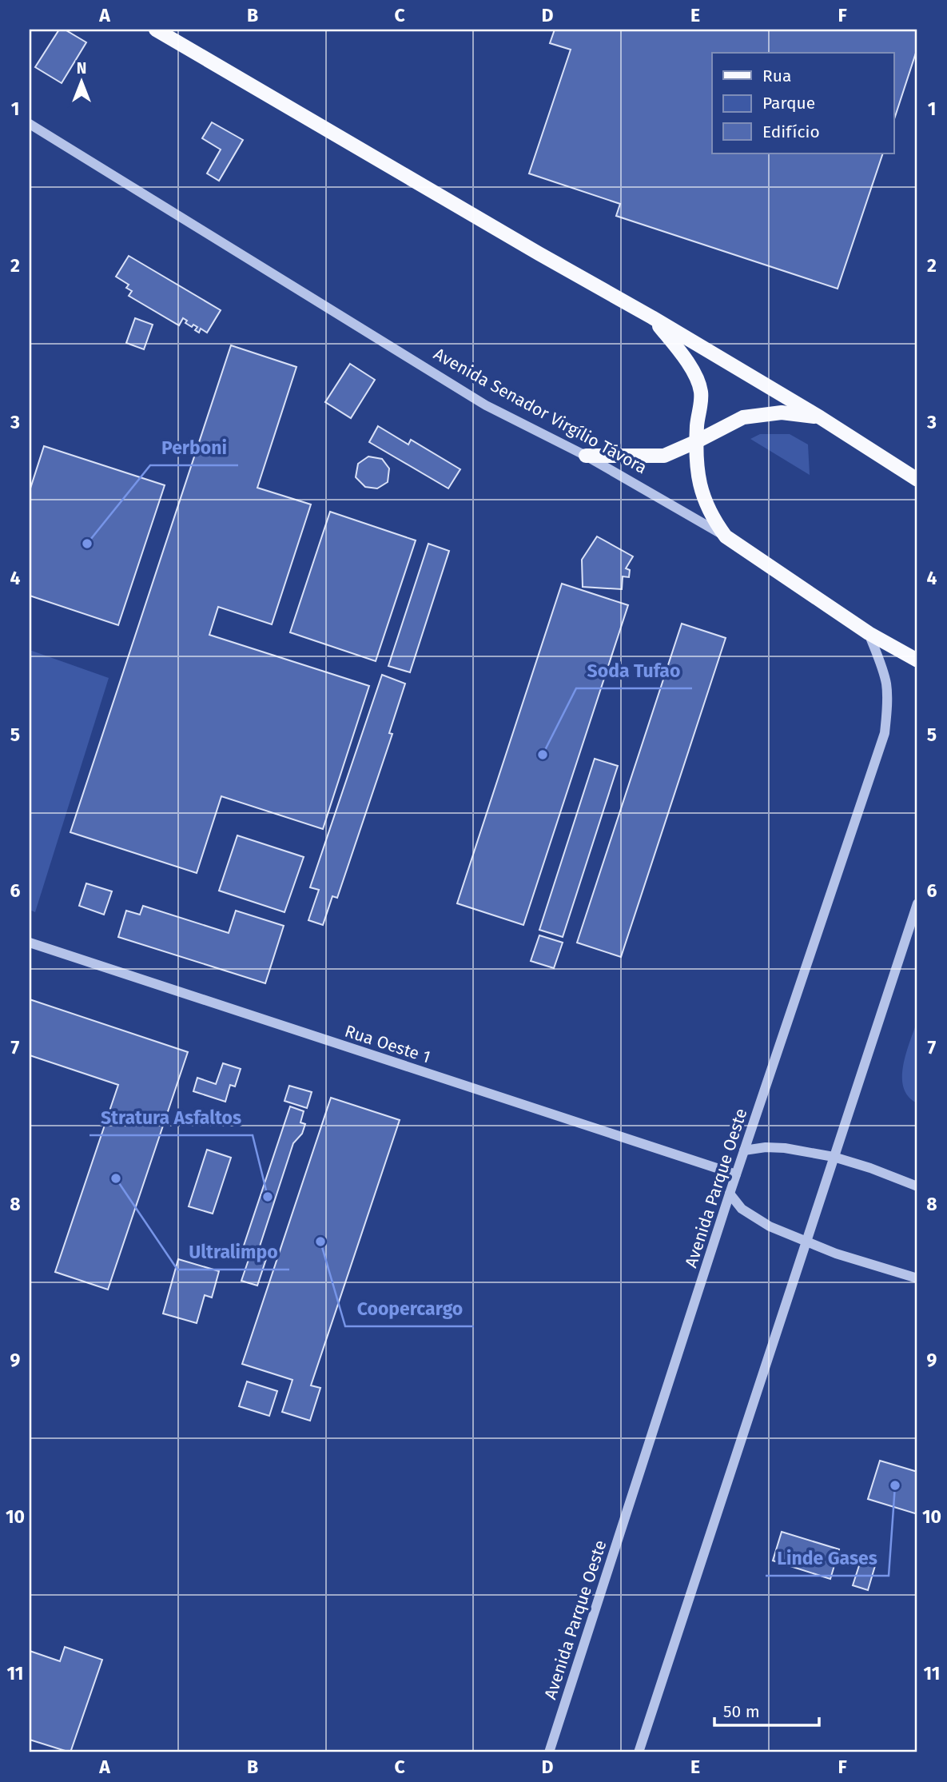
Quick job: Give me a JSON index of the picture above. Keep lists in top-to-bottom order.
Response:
{
  "streets": {
    "main road": ["Avenida Senador Virgílio Távora"],
    "street": ["Rua Oeste 1", "Avenida Parque Oeste"]
  },
  "crossings": [
    ["Avenida Senador Virgílio Távora", "Avenida Parque Oeste"],
    ["Rua Oeste 1", "Avenida Parque Oeste"]
  ],
  "places": [
    "Perboni",
    "Soda Tufao",
    "Ultralimpo",
    "Stratura Asfaltos",
    "Coopercargo",
    "Linde Gases"
  ],
  "legend": ["Rua", "Parque", "Edifício"],
  "scale_bar": "50 m",
  "north": "top",
  "grid": {
    "columns": [
      "A",
      "B",
      "C",
      "D",
      "E",
      "F"
    ],
    "rows": [
      "1",
      "2",
      "3",
      "4",
      "5",
      "6",
      "7",
      "8",
      "9",
      "10",
      "11"
    ]
  }
}
